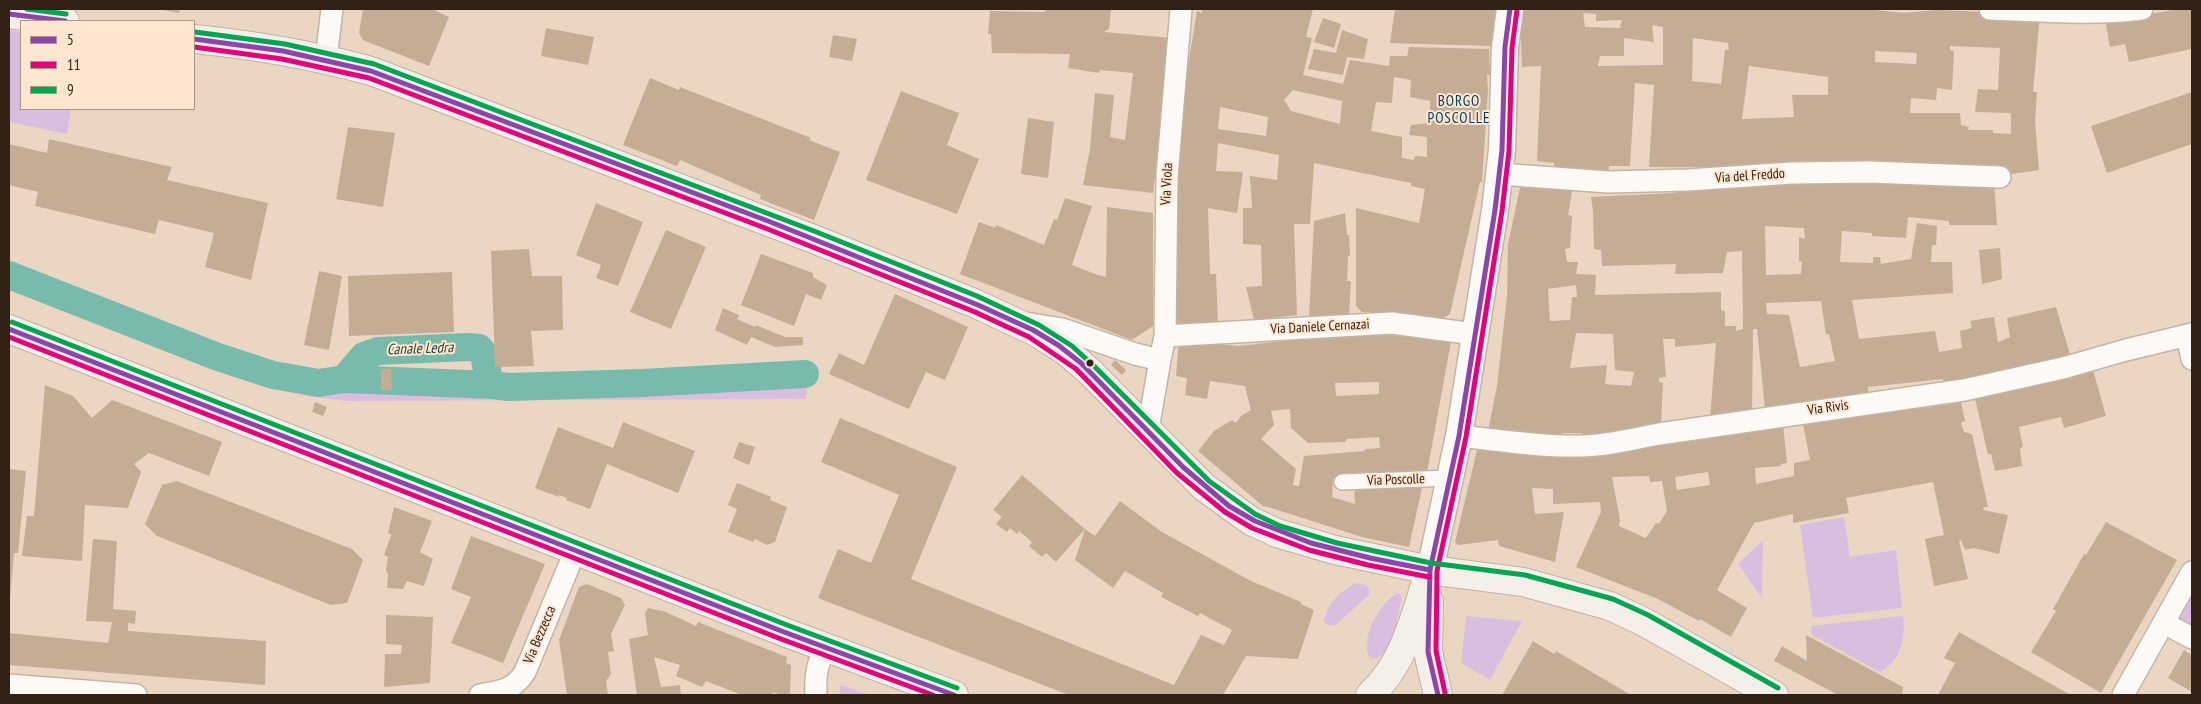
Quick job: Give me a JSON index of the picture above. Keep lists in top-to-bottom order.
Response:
{
  "streets": {
    "street": [
      "Via del Freddo",
      "Via Viola",
      "Via Daniele Cernazai",
      "Via Rivis",
      "Via Poscolle",
      "Via Bezzecca"
    ]
  },
  "crossings": [
    ["Via Viola", "Via Daniele Cernazai"]
  ],
  "districts": ["BORGO POSCOLLE"],
  "water": ["Canale Ledra"],
  "lines": ["transit line 5", "transit line 9", "transit line 11"],
  "legend": ["5", "11", "9"]
}
